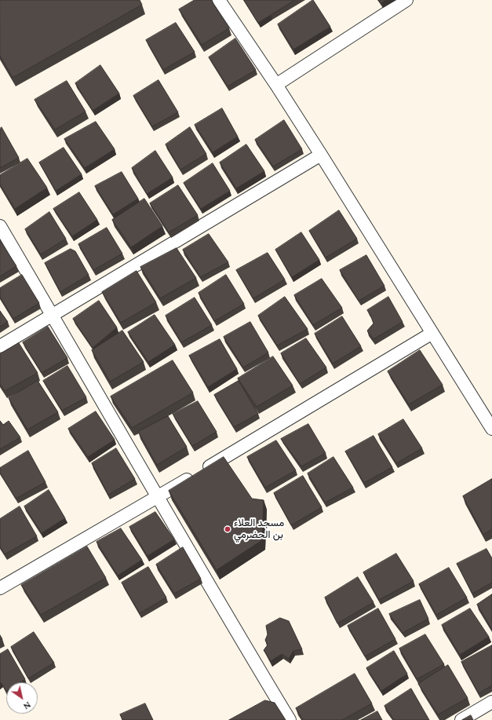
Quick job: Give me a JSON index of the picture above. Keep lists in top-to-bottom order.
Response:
{
  "places": ["مسجد العلاء بن الحضرمي"],
  "north": "bottom right"
}
